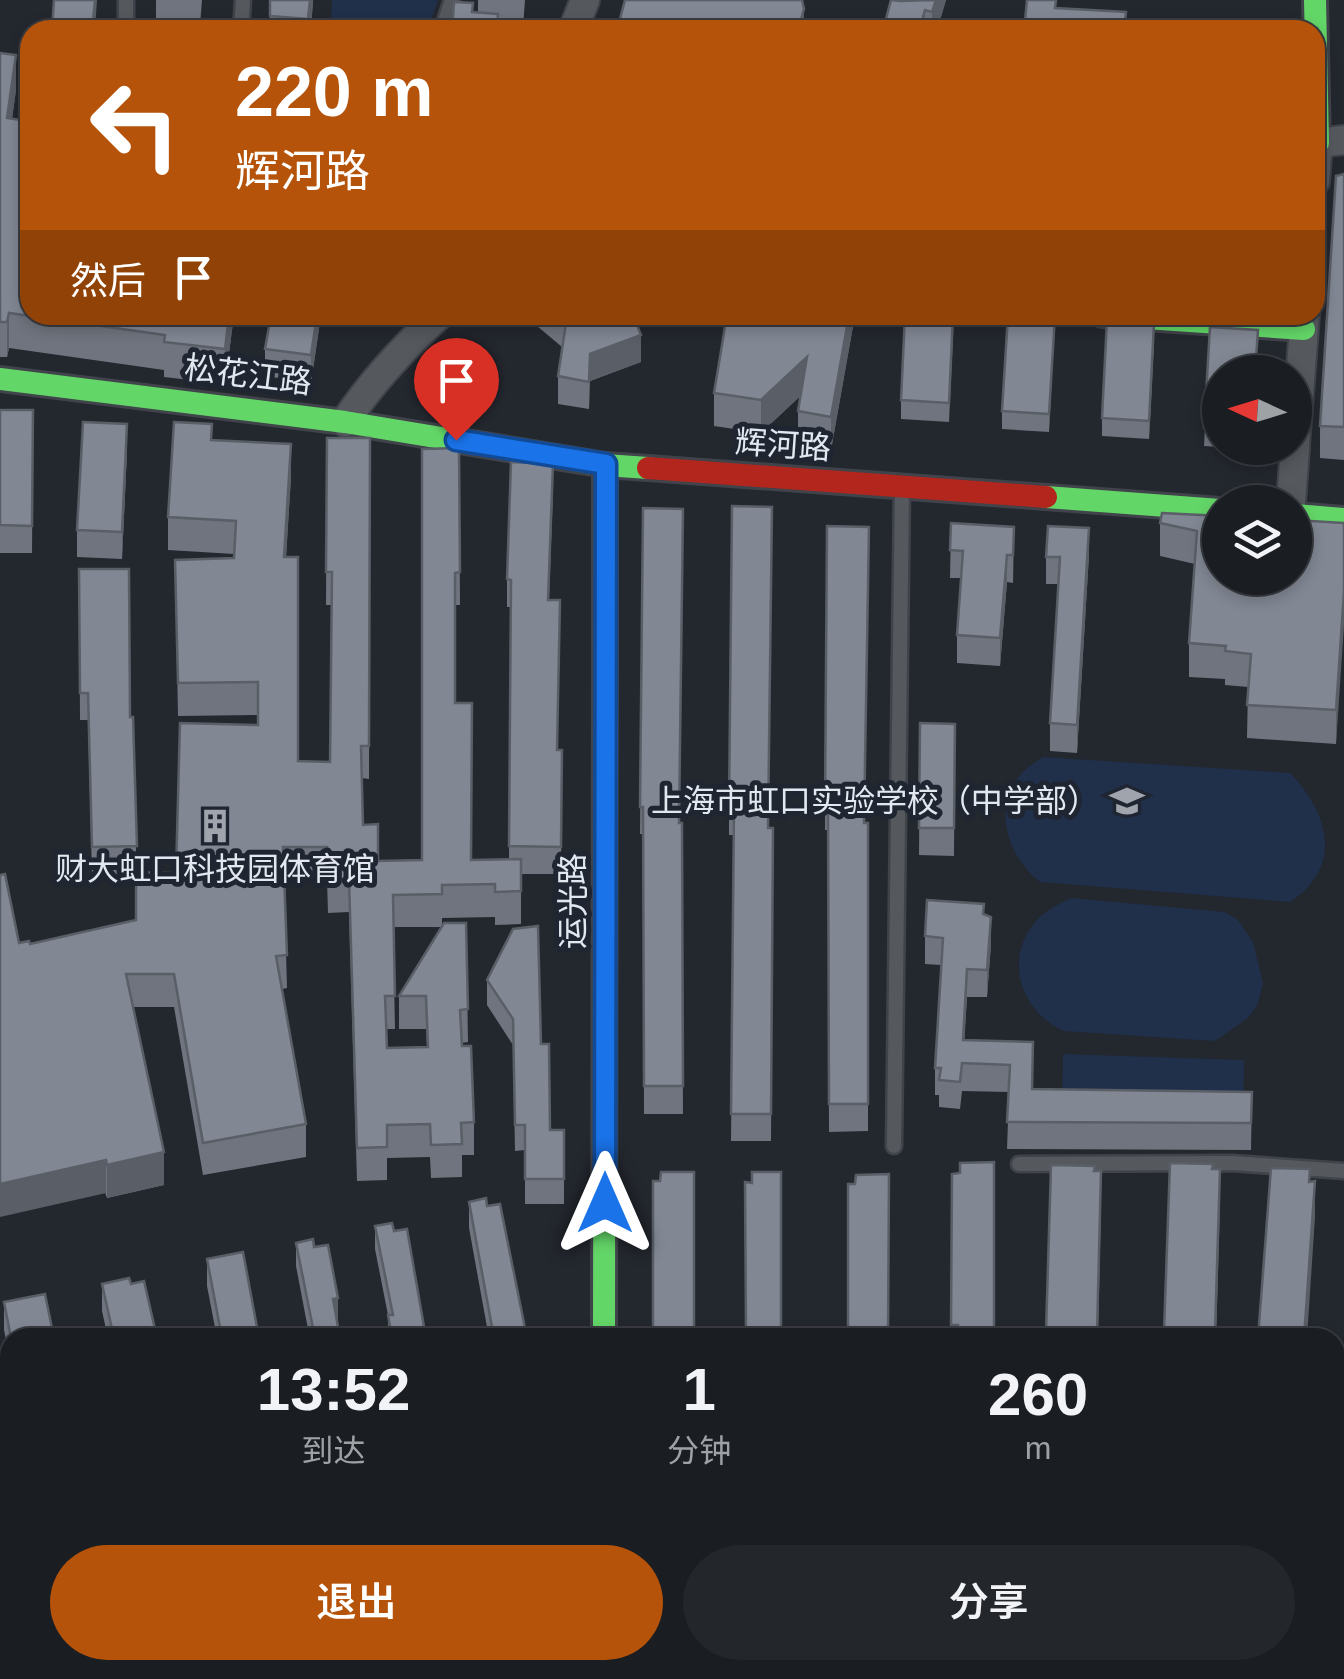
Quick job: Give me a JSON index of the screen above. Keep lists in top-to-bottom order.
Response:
{
  "streets": {
    "street": ["松花江路", "辉河路", "运光路"]
  },
  "crossings": [
    ["松花江路", "辉河路"],
    ["辉河路", "运光路"]
  ],
  "places": {
    "school or university": ["上海市虹口实验学校（中学部）"],
    "building": ["财大虹口科技园体育馆"]
  },
  "north": "left",
  "page": {
    "turn": ["220 m", "辉河路"],
    "then": "然后",
    "eta": [
      "13:52",
      "到达",
      "1",
      "分钟",
      "260",
      "m"
    ],
    "buttons": ["退出", "分享"]
  }
}
